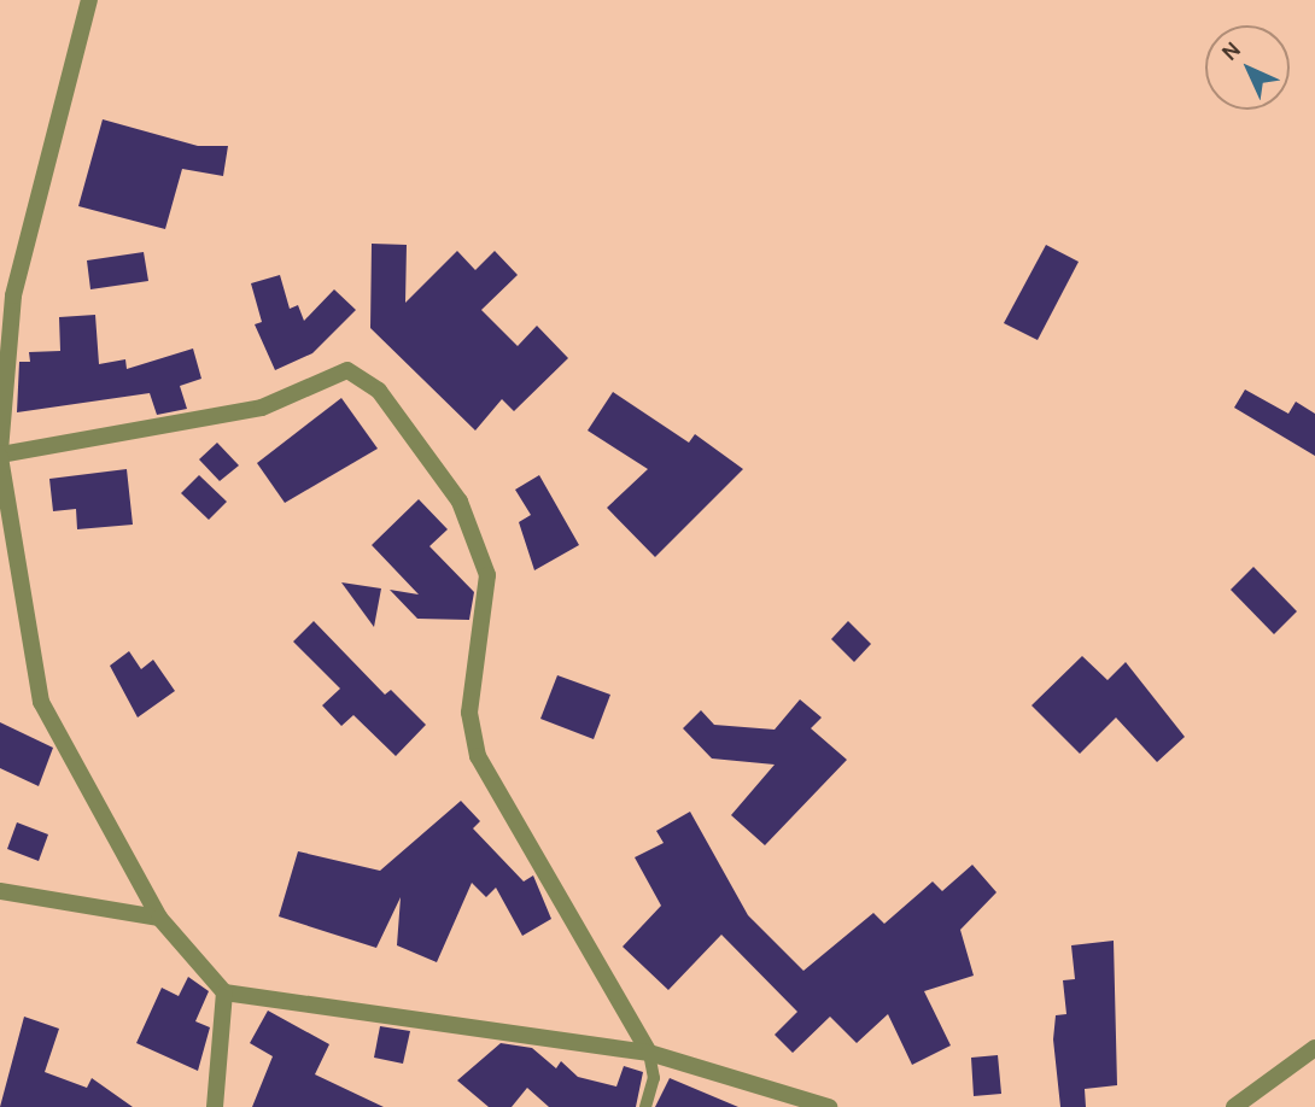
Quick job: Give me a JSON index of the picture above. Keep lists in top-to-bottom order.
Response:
{
  "north": "top left"
}
